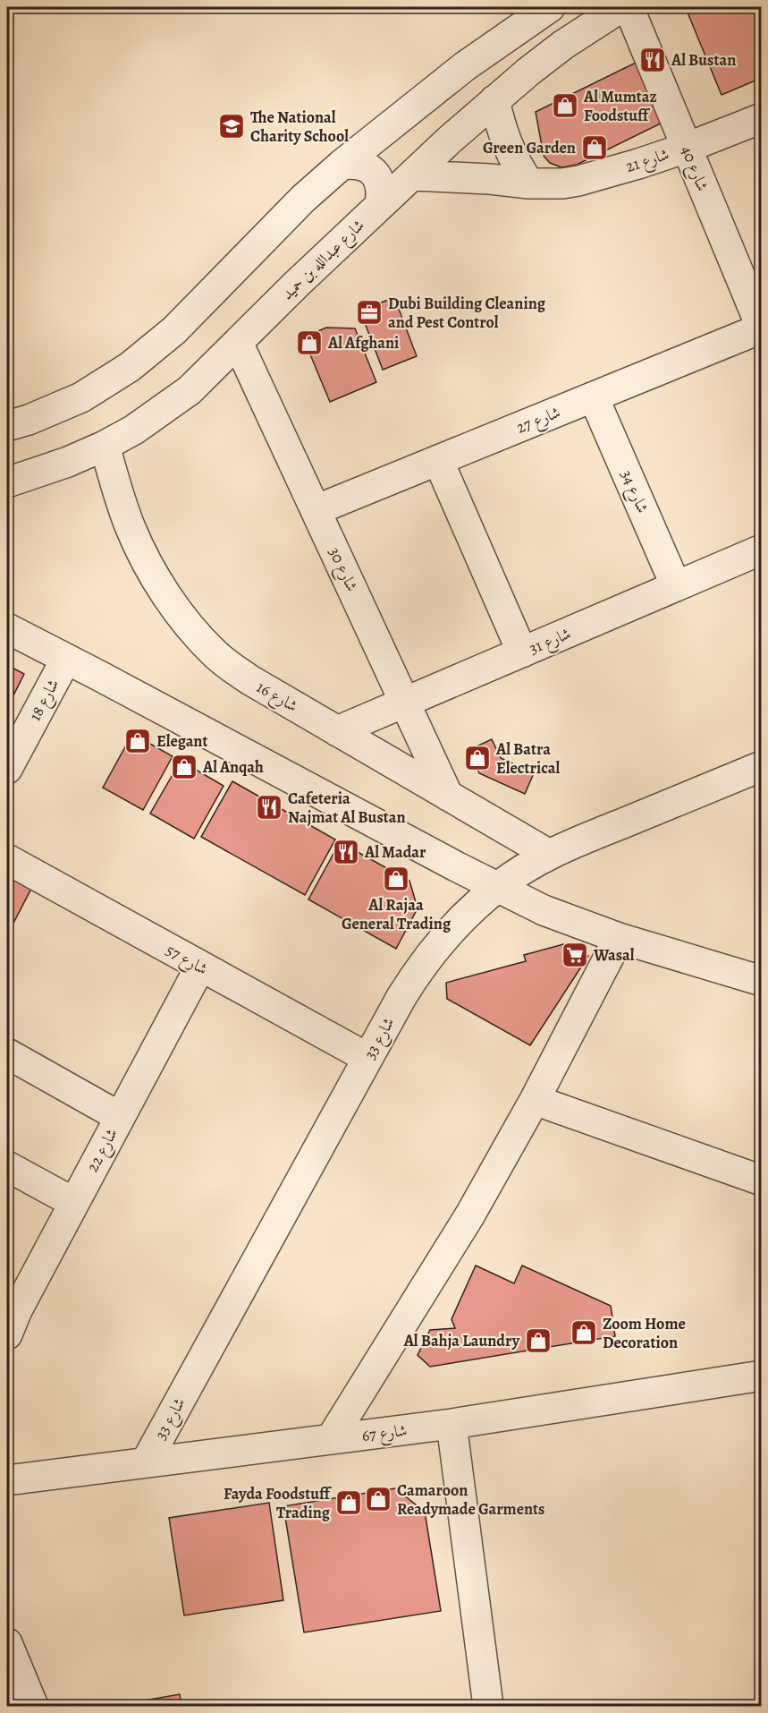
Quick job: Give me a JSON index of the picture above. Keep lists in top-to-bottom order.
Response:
{
  "streets": {
    "street": [
      "شارع 21",
      "شارع 40",
      "شارع عبدالله بن حميد",
      "شارع 27",
      "شارع 34",
      "شارع 30",
      "شارع 31",
      "شارع 16",
      "شارع 18",
      "شارع 57",
      "شارع 33",
      "شارع 22",
      "شارع 67"
    ]
  },
  "crossings": [
    ["شارع 21", "شارع 40"],
    ["شارع 21", "شارع عبدالله بن حميد"],
    ["شارع 40", "شارع 27"],
    ["شارع عبدالله بن حميد", "شارع 30"],
    ["شارع عبدالله بن حميد", "شارع 16"],
    ["شارع 27", "شارع 34"],
    ["شارع 27", "شارع 30"],
    ["شارع 34", "شارع 31"],
    ["شارع 30", "شارع 31"],
    ["شارع 30", "شارع 16"],
    ["شارع 31", "شارع 16"],
    ["شارع 16", "شارع 33"],
    ["شارع 57", "شارع 33"],
    ["شارع 57", "شارع 22"],
    ["شارع 33", "شارع 67"]
  ],
  "places": {
    "restaurant": ["Al Bustan", "Cafeteria Najmat Al Bustan", "Al Madar"],
    "shop": [
      "Al Mumtaz Foodstuff",
      "Green Garden",
      "Al Afghani",
      "Elegant",
      "Al Batra Electrical",
      "Al Anqah",
      "Al Rajaa General Trading",
      "Zoom Home Decoration",
      "Al Bahja Laundry",
      "Camaroon Readymade Garments",
      "Fayda Foodstuff Trading"
    ],
    "school or university": ["The National Charity School"],
    "office": ["Dubi Building Cleaning and Pest Control"],
    "supermarket": ["Wasal"]
  }
}
